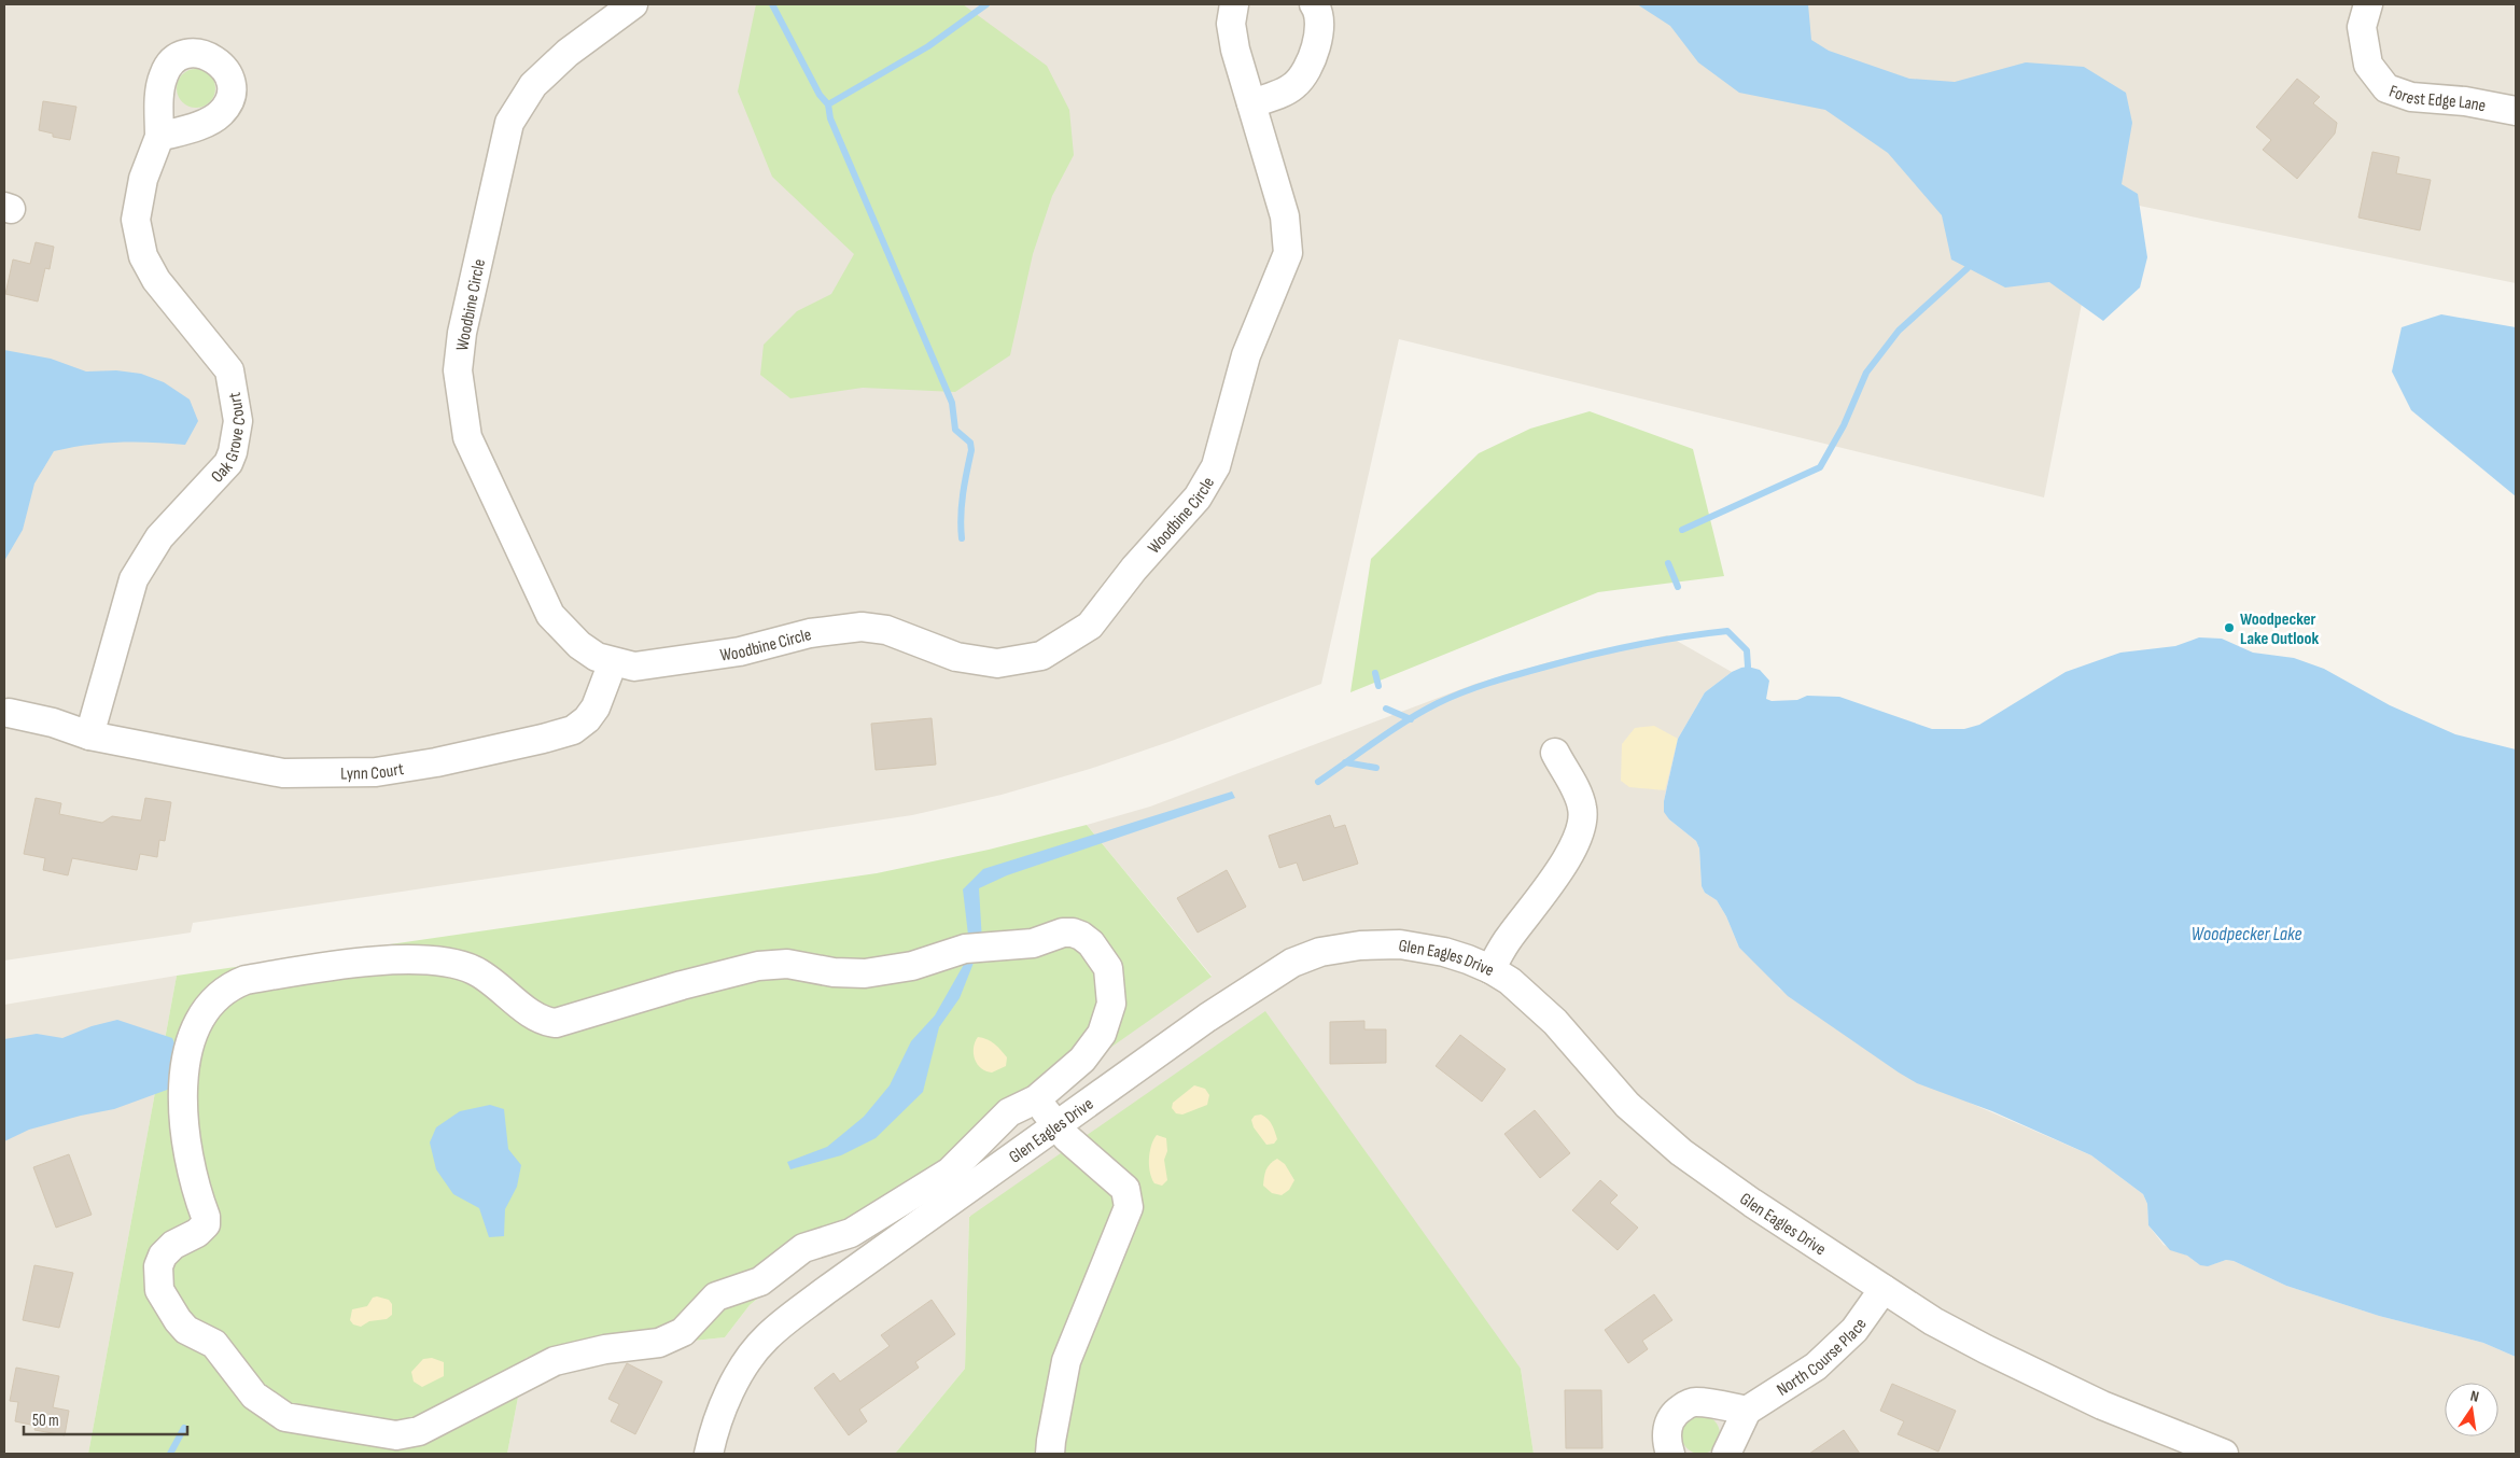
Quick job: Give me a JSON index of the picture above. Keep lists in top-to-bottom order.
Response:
{
  "streets": {
    "street": [
      "Forest Edge Lane",
      "Woodbine Circle",
      "Oak Grove Court",
      "Lynn Court",
      "Glen Eagles Drive",
      "North Course Place"
    ]
  },
  "crossings": [
    ["Woodbine Circle", "Lynn Court"],
    ["Oak Grove Court", "Lynn Court"],
    ["Glen Eagles Drive", "North Course Place"]
  ],
  "water": ["Woodpecker Lake"],
  "places": ["Woodpecker Lake Outlook"],
  "scale_bar": "50 m",
  "north": "top"
}
